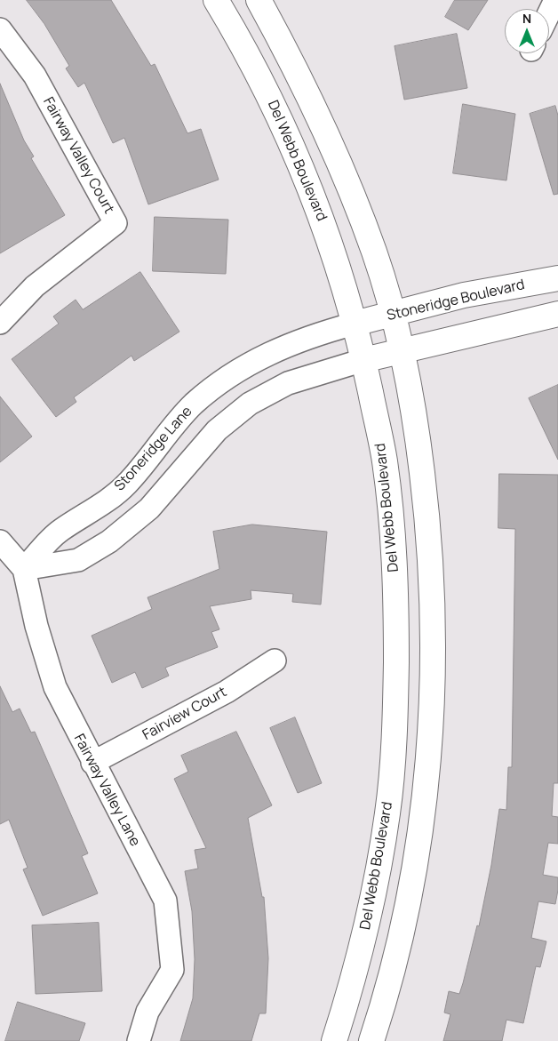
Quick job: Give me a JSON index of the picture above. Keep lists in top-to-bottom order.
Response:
{
  "streets": {
    "street": [
      "Fairway Valley Court",
      "Del Webb Boulevard",
      "Stoneridge Boulevard",
      "Stoneridge Lane",
      "Fairview Court",
      "Fairway Valley Lane"
    ]
  },
  "crossings": [
    ["Del Webb Boulevard", "Stoneridge Boulevard"],
    ["Del Webb Boulevard", "Stoneridge Lane"],
    ["Stoneridge Boulevard", "Stoneridge Lane"],
    ["Stoneridge Lane", "Fairway Valley Lane"],
    ["Fairview Court", "Fairway Valley Lane"]
  ],
  "north": "top"
}
